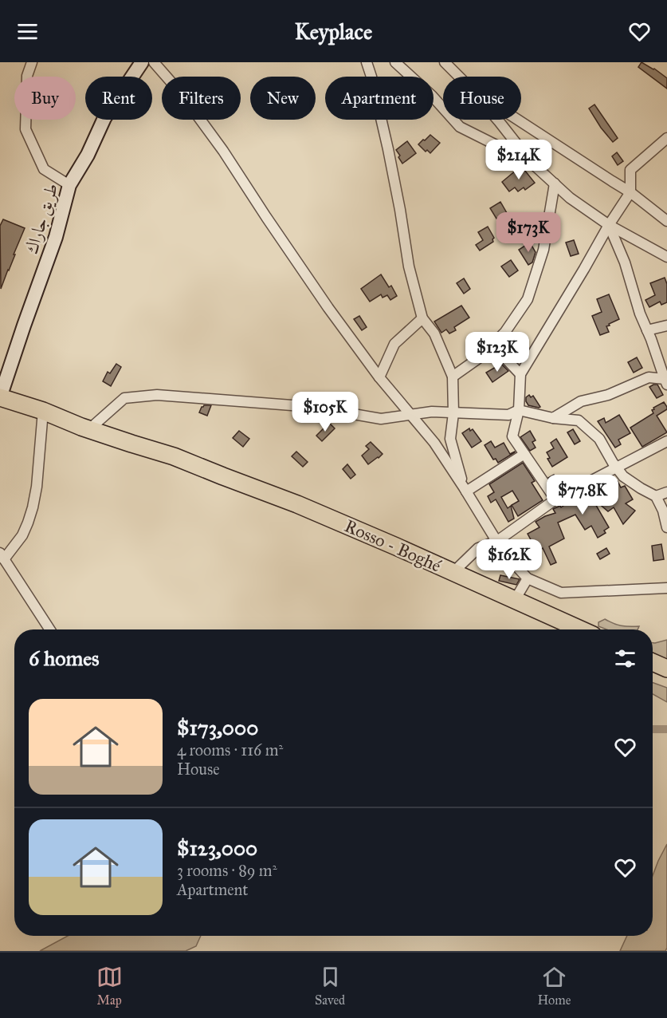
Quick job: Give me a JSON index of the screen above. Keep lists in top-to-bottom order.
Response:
{
  "streets": {
    "highway": ["Rosso - Boghé"],
    "street": ["طريق جاراك"]
  },
  "crossings": [
    ["طريق جاراك", "Rosso - Boghé"]
  ],
  "page": {
    "header": "Keyplace",
    "chip": [
      "Buy",
      "Rent",
      "Filters",
      "New",
      "Apartment",
      "House"
    ],
    "price": [
      "$214K",
      "$173K",
      "$123K",
      "$105K",
      "$77.8K",
      "$162K"
    ],
    "heading": "6 homes",
    "list": [
      {
        "name": "$173,000",
        "note": "4 rooms · 116 m² · House"
      },
      {
        "name": "$123,000",
        "note": "3 rooms · 89 m² · Apartment"
      }
    ],
    "tabs": ["Map", "Saved", "Home"]
  }
}
